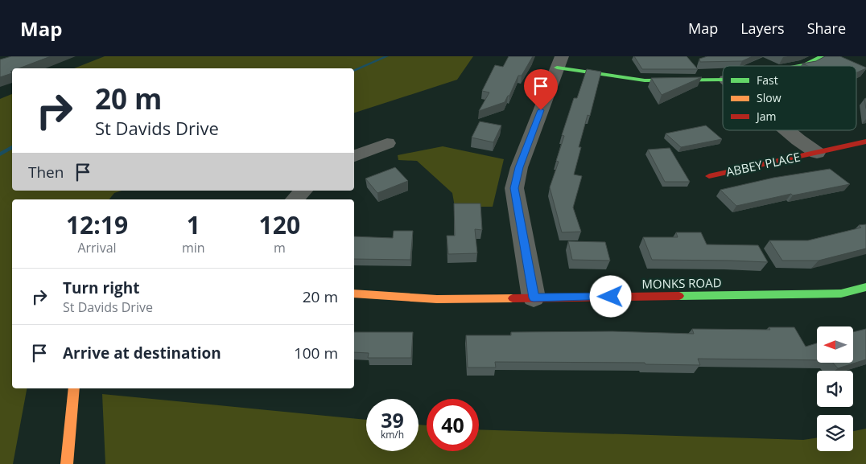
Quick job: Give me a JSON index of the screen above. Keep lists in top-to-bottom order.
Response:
{
  "streets": {
    "street": ["ABBEY PLACE", "MONKS ROAD"]
  },
  "legend": ["Fast", "Slow", "Jam"],
  "north": "left",
  "page": {
    "header": "Map",
    "nav": ["Map", "Layers", "Share"],
    "turn": ["20 m", "St Davids Drive"],
    "then": "Then",
    "eta": [
      "12:19",
      "Arrival",
      "1",
      "min",
      "120",
      "m"
    ],
    "list": [
      {
        "name": "Turn right",
        "note": "St Davids Drive",
        "value": "20 m"
      },
      {
        "name": "Arrive at destination",
        "value": "100 m"
      }
    ],
    "speed": "39 km/h",
    "limit": "40"
  }
}
